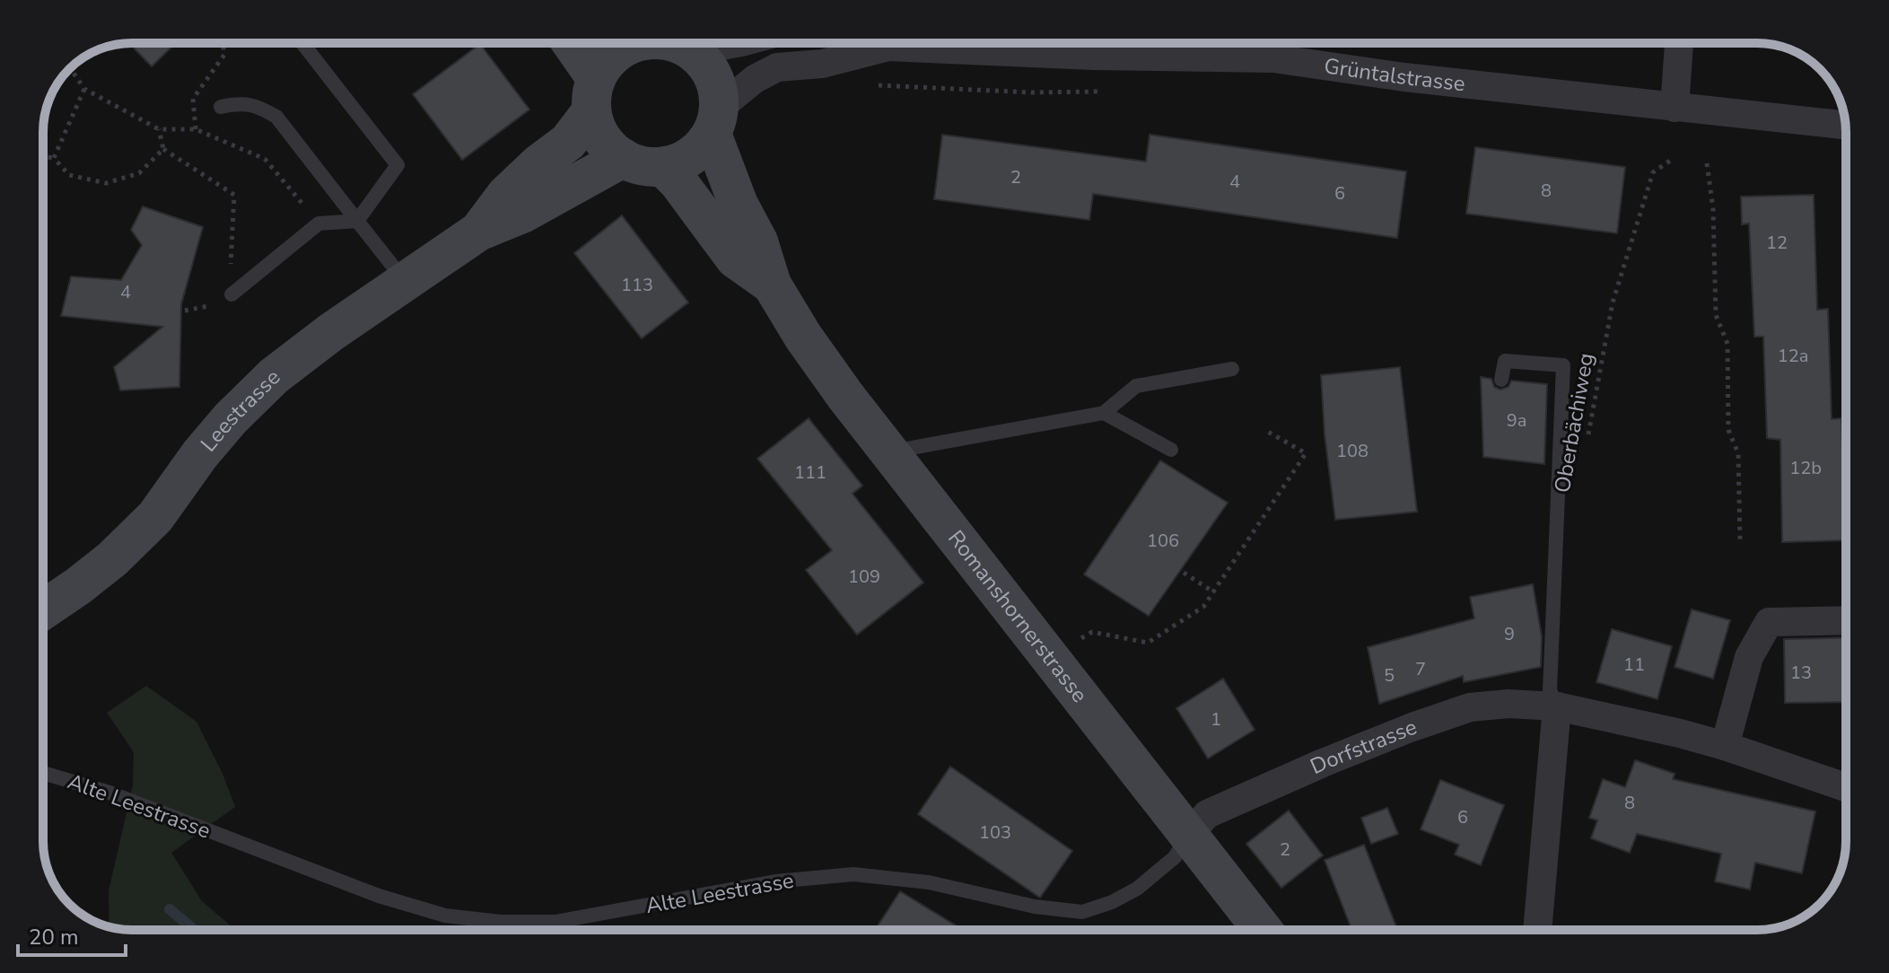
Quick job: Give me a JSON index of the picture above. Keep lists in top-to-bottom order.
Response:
{
  "streets": {
    "main road": ["Leestrasse", "Romanshornerstrasse"],
    "street": ["Grüntalstrasse", "Dorfstrasse"],
    "lane": ["Alte Leestrasse"],
    "path": ["Oberbächiweg"]
  },
  "crossings": [
    ["Grüntalstrasse", "Romanshornerstrasse"],
    ["Romanshornerstrasse", "Dorfstrasse"],
    ["Romanshornerstrasse", "Alte Leestrasse"],
    ["Dorfstrasse", "Alte Leestrasse"]
  ],
  "house_numbers": [
    "2",
    "4",
    "8",
    "6",
    "12",
    "113",
    "4",
    "12a",
    "9a",
    "108",
    "12b",
    "111",
    "106",
    "109",
    "9",
    "11",
    "7",
    "13",
    "5",
    "1",
    "8",
    "6",
    "103",
    "2"
  ],
  "scale_bar": "20 m"
}
